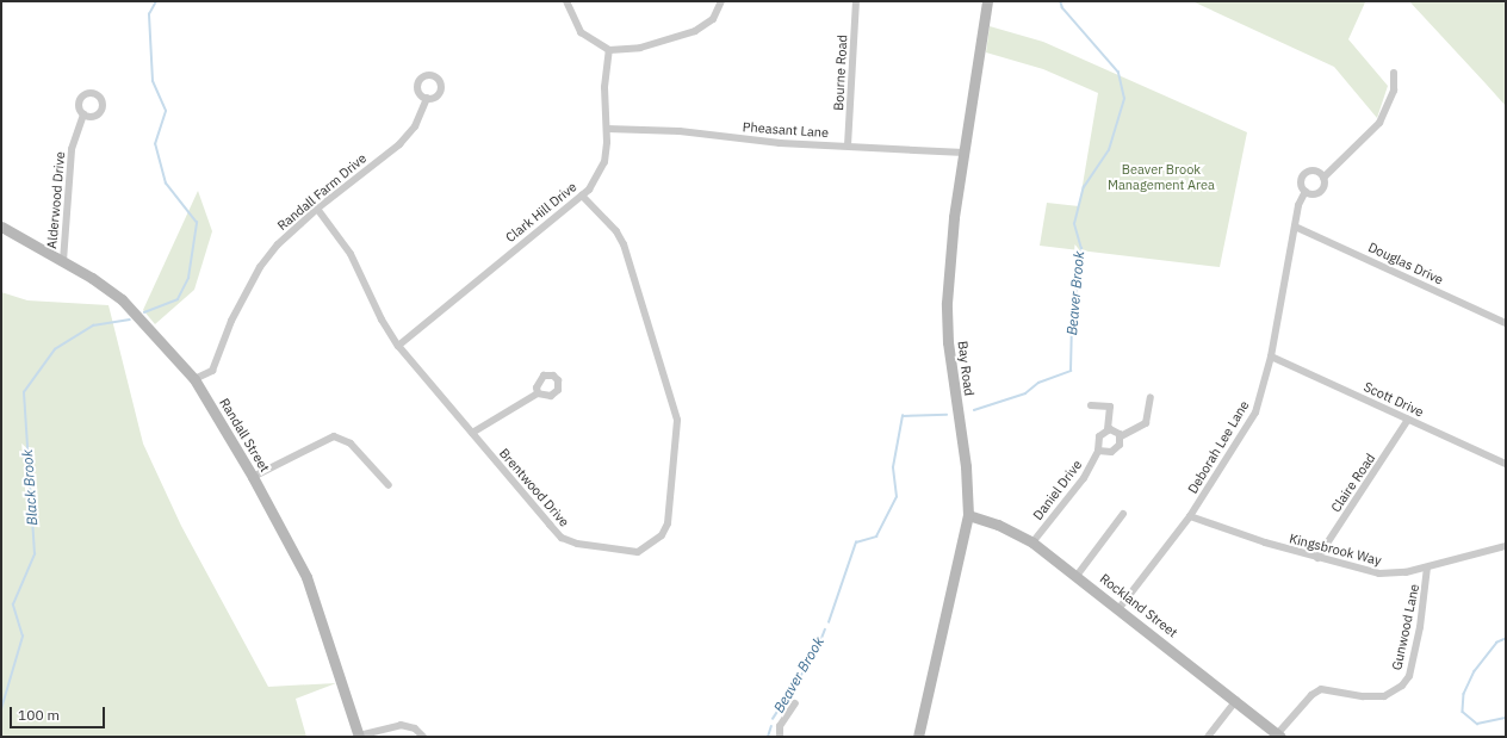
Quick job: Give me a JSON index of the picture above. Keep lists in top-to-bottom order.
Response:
{
  "streets": {
    "street": [
      "Bourne Road",
      "Pheasant Lane",
      "Randall Farm Drive",
      "Alderwood Drive",
      "Clark Hill Drive",
      "Douglas Drive",
      "Bay Road",
      "Scott Drive",
      "Randall Street",
      "Deborah Lee Lane",
      "Claire Road",
      "Brentwood Drive",
      "Daniel Drive",
      "Kingsbrook Way",
      "Rockland Street",
      "Gunwood Lane"
    ]
  },
  "crossings": [
    ["Bourne Road", "Pheasant Lane"],
    ["Pheasant Lane", "Clark Hill Drive"],
    ["Pheasant Lane", "Bay Road"],
    ["Randall Farm Drive", "Randall Street"],
    ["Randall Farm Drive", "Brentwood Drive"],
    ["Alderwood Drive", "Randall Street"],
    ["Clark Hill Drive", "Brentwood Drive"],
    ["Douglas Drive", "Deborah Lee Lane"],
    ["Bay Road", "Rockland Street"],
    ["Scott Drive", "Deborah Lee Lane"],
    ["Scott Drive", "Claire Road"],
    ["Deborah Lee Lane", "Kingsbrook Way"],
    ["Deborah Lee Lane", "Rockland Street"],
    ["Claire Road", "Kingsbrook Way"],
    ["Daniel Drive", "Rockland Street"],
    ["Kingsbrook Way", "Gunwood Lane"],
    ["Rockland Street", "Gunwood Lane"]
  ],
  "water": ["Beaver Brook", "Black Brook"],
  "parks": ["Beaver Brook Management Area"],
  "scale_bar": "100 m"
}
